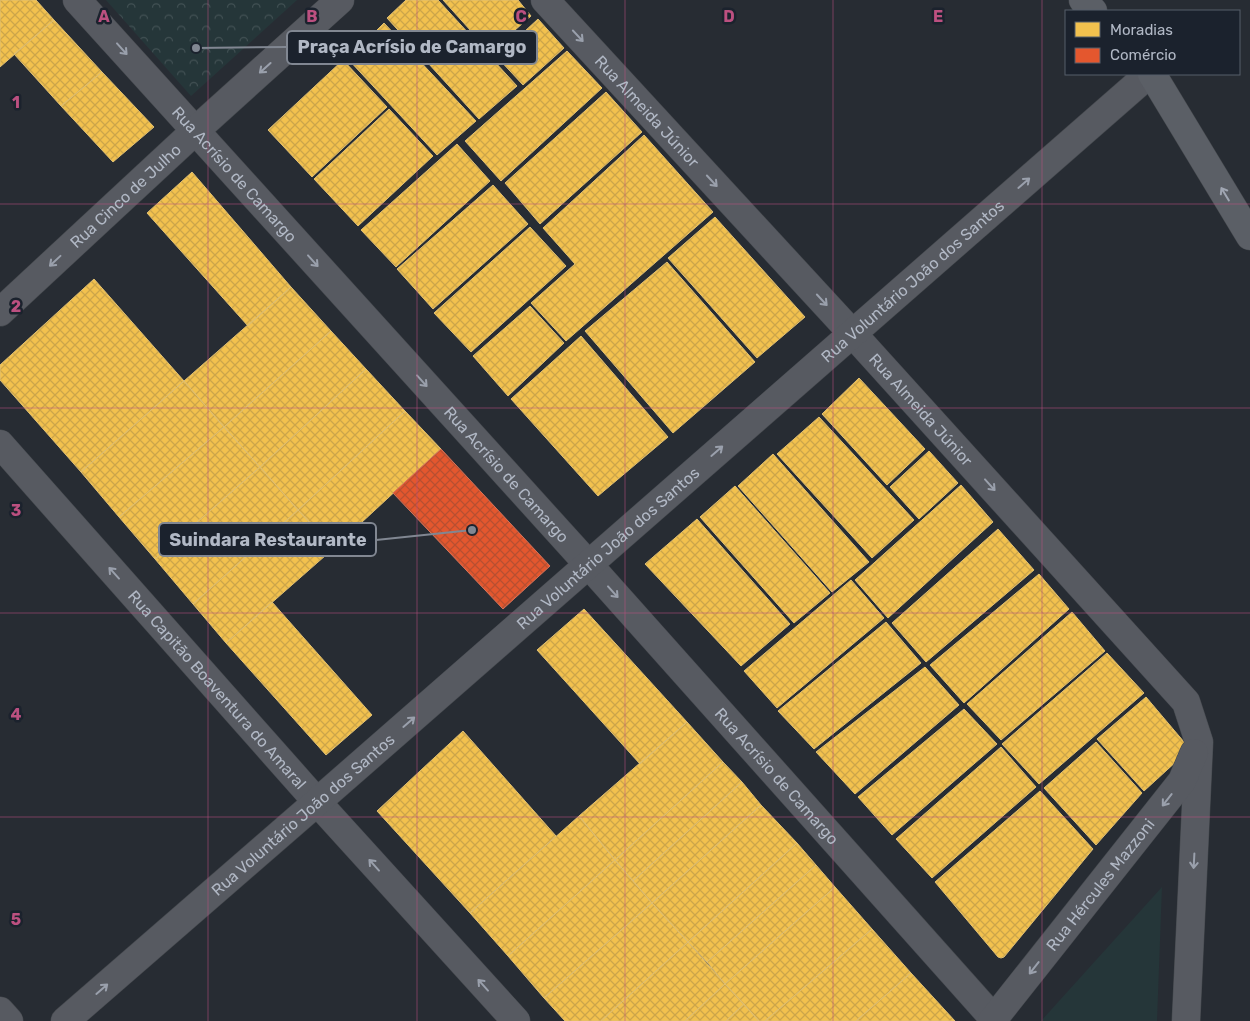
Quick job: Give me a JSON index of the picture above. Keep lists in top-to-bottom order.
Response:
{
  "streets": {
    "street": [
      "Rua Almeida Júnior",
      "Rua Acrísio de Camargo",
      "Rua Cinco de Julho",
      "Rua Voluntário João dos Santos",
      "Rua Capitão Boaventura do Amaral",
      "Rua Hércules Mazzoni"
    ]
  },
  "crossings": [
    ["Rua Almeida Júnior", "Rua Voluntário João dos Santos"],
    ["Rua Almeida Júnior", "Rua Hércules Mazzoni"],
    ["Rua Acrísio de Camargo", "Rua Cinco de Julho"],
    ["Rua Acrísio de Camargo", "Rua Voluntário João dos Santos"],
    ["Rua Acrísio de Camargo", "Rua Hércules Mazzoni"],
    ["Rua Voluntário João dos Santos", "Rua Capitão Boaventura do Amaral"]
  ],
  "one_way": [
    "Rua Almeida Júnior",
    "Rua Acrísio de Camargo",
    "Rua Cinco de Julho",
    "Rua Voluntário João dos Santos",
    "Rua Capitão Boaventura do Amaral",
    "Rua Hércules Mazzoni"
  ],
  "places": ["Praça Acrísio de Camargo", "Suindara Restaurante"],
  "legend": ["Moradias", "Comércio"],
  "grid": {
    "columns": [
      "A",
      "B",
      "C",
      "D",
      "E"
    ],
    "rows": [
      "1",
      "2",
      "3",
      "4",
      "5"
    ]
  }
}
